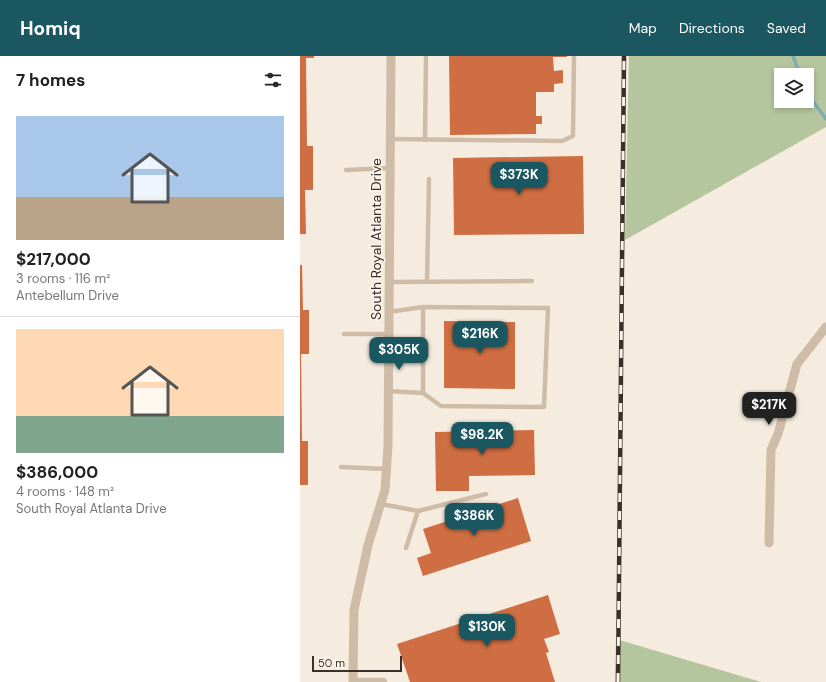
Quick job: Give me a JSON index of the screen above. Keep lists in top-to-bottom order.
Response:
{
  "streets": {
    "street": ["South Royal Atlanta Drive"]
  },
  "scale_bar": "50 m",
  "page": {
    "header": "Homiq",
    "nav": ["Map", "Directions", "Saved"],
    "heading": "7 homes",
    "list": [
      {
        "name": "$217,000",
        "note": "3 rooms · 116 m² · Antebellum Drive"
      },
      {
        "name": "$386,000",
        "note": "4 rooms · 148 m² · South Royal Atlanta Drive"
      }
    ],
    "price": [
      "$373K",
      "$216K",
      "$305K",
      "$217K",
      "$98.2K",
      "$386K",
      "$130K"
    ],
    "scale": "50 m"
  }
}
